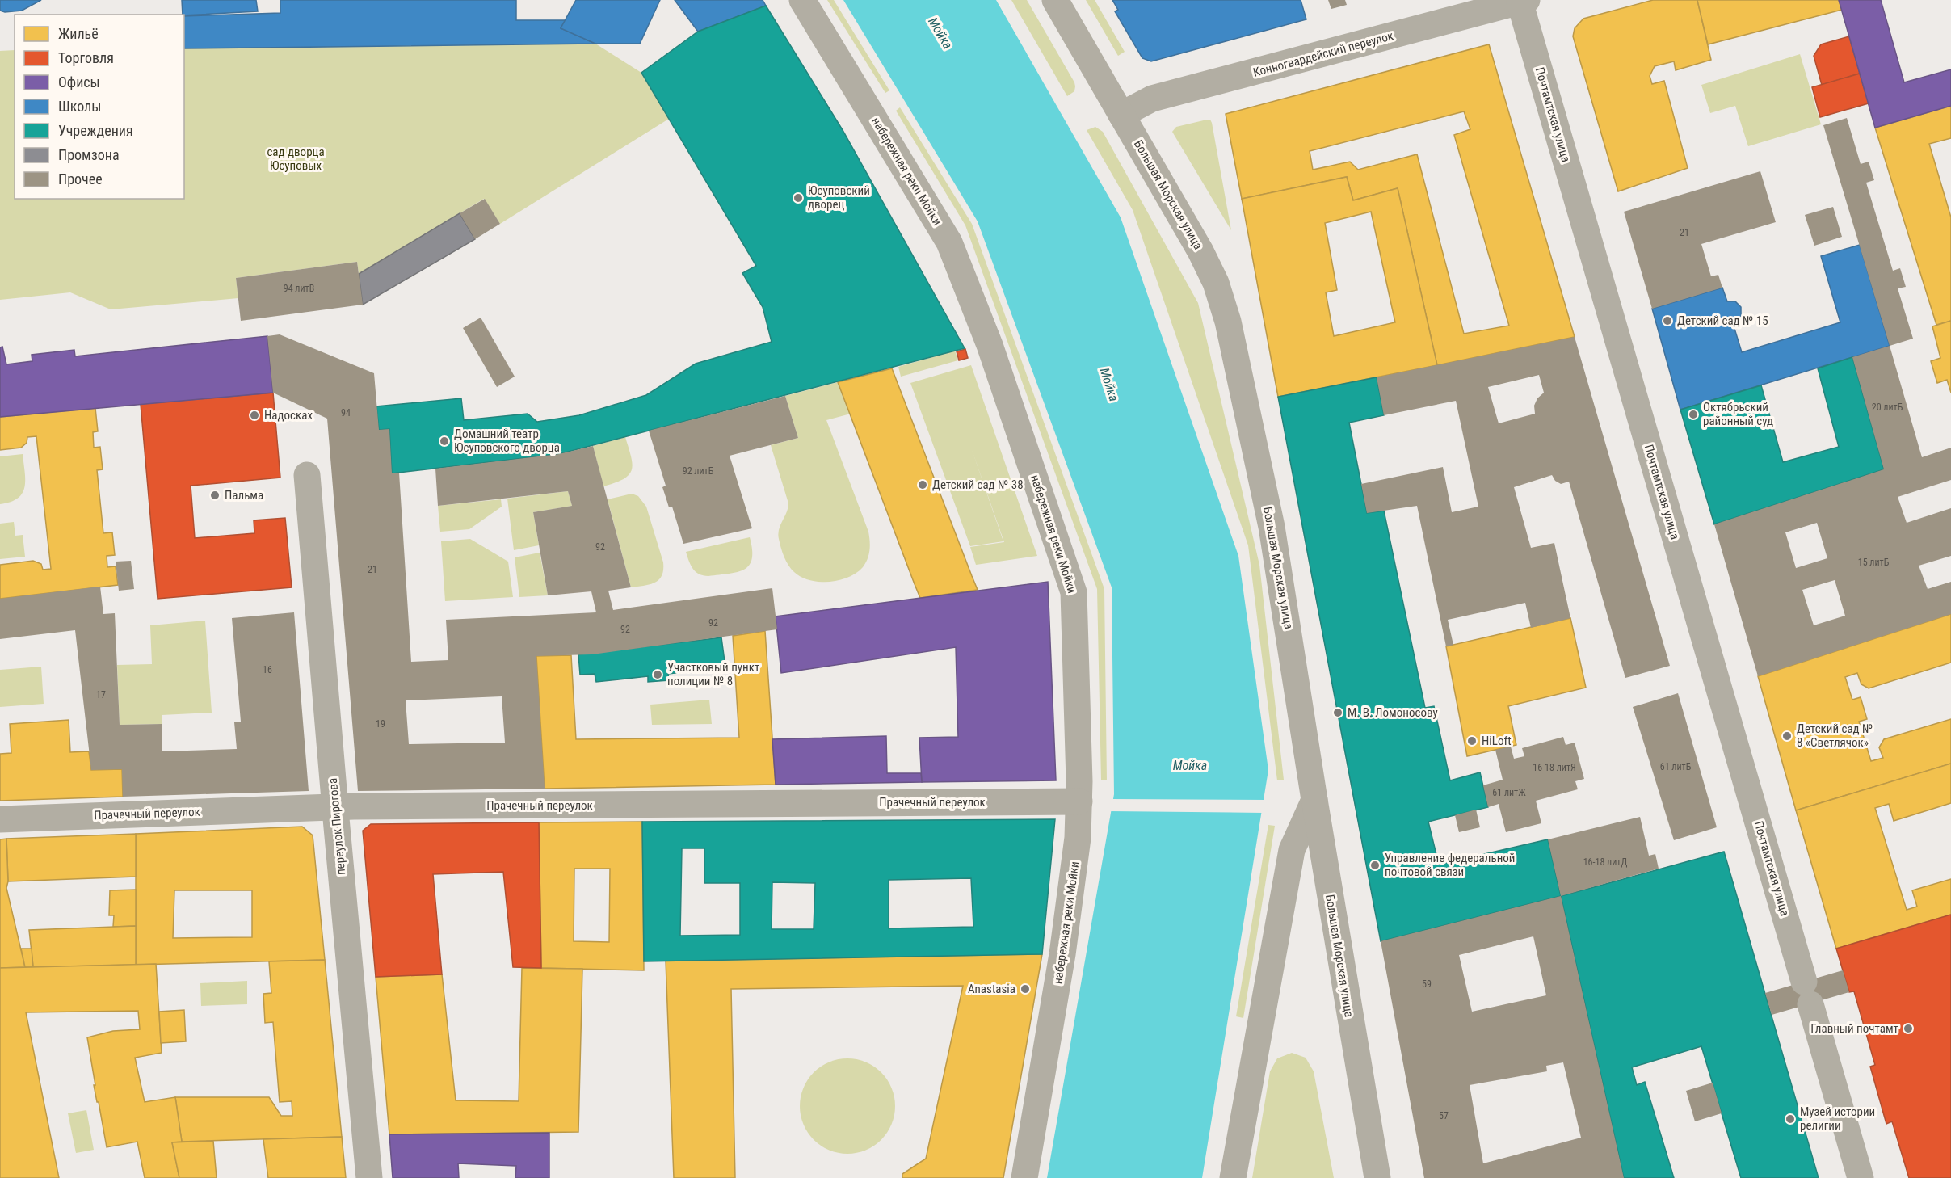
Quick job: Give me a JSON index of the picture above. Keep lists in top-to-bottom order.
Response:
{
  "streets": {
    "street": [
      "Конногвардейский переулок",
      "Почтамтская улица",
      "набережная реки Мойки",
      "Большая Морская улица",
      "Прачечный переулок",
      "переулок Пирогова"
    ]
  },
  "crossings": [
    ["Конногвардейский переулок", "Почтамтская улица"],
    ["Конногвардейский переулок", "Большая Морская улица"],
    ["набережная реки Мойки", "Прачечный переулок"],
    ["Прачечный переулок", "переулок Пирогова"]
  ],
  "water": ["Мойка"],
  "parks": ["сад дворца Юсуповых"],
  "places": [
    "Юсуповский дворец",
    "Детский сад № 15",
    "Октябрьский районный суд",
    "Надосках",
    "Домашний театр Юсуповского дворца",
    "Детский сад № 38",
    "Пальма",
    "Участковый пункт полиции № 8",
    "М. В. Ломоносову",
    "Детский сад № 8 «Светлячок»",
    "HiLoft",
    "Управление федеральной почтовой связи",
    "Anastasia",
    "Главный почтамт",
    "Музей истории религии"
  ],
  "house_numbers": [
    "21",
    "94 литВ",
    "20 литБ",
    "94",
    "92 литБ",
    "92",
    "15 литБ",
    "21",
    "92",
    "92",
    "16",
    "17",
    "19",
    "61 литБ",
    "16-18 литЯ",
    "61 литЖ",
    "16-18 литД",
    "59",
    "57"
  ],
  "legend": [
    "Жильё",
    "Торговля",
    "Офисы",
    "Школы",
    "Учреждения",
    "Промзона",
    "Прочее"
  ]
}
